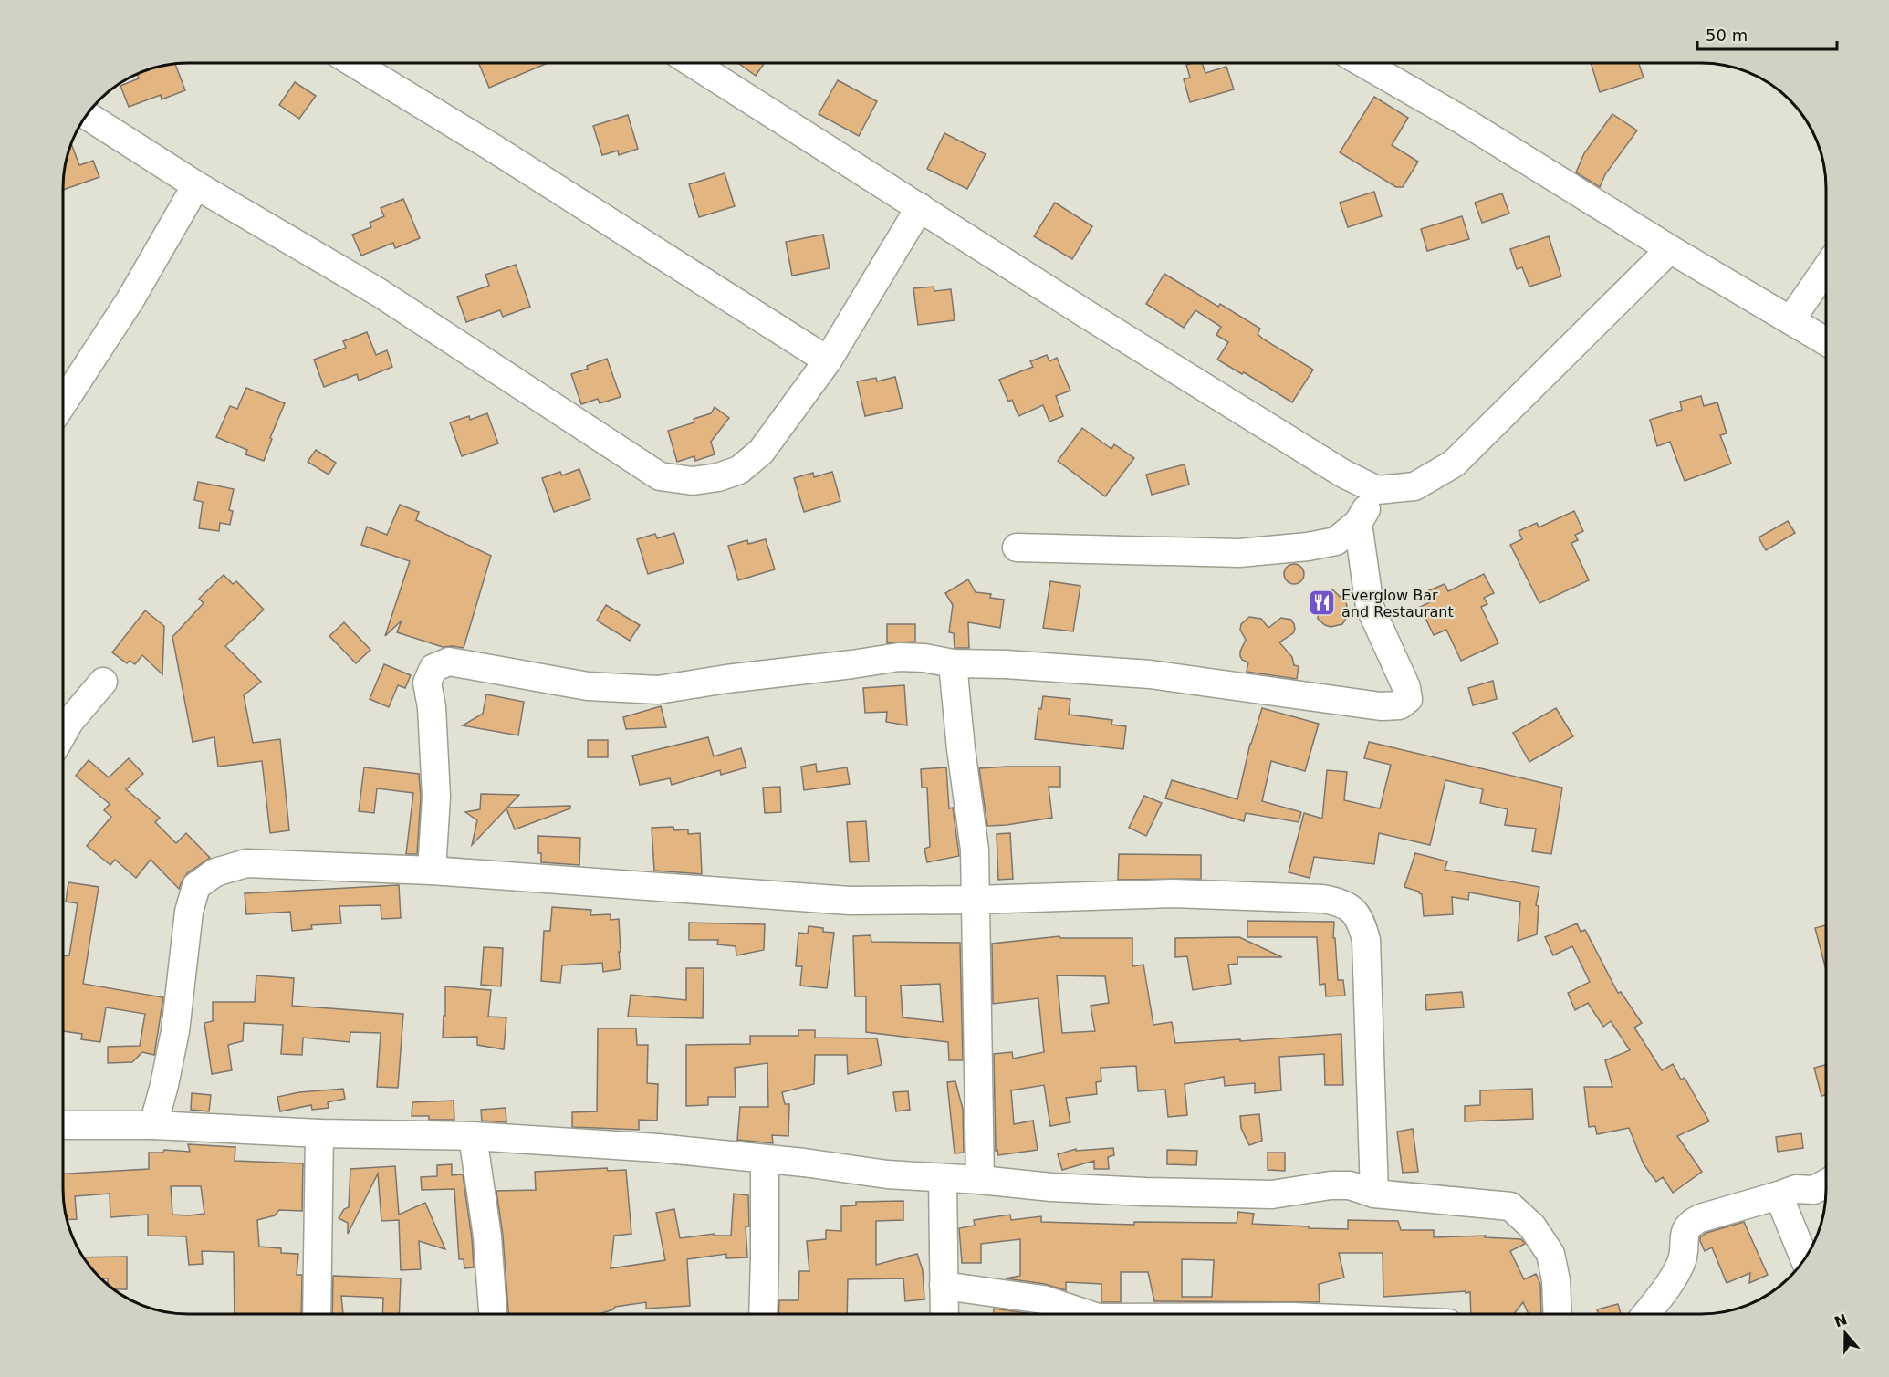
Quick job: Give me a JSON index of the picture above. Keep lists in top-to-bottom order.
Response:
{
  "places": {
    "restaurant": ["Everglow Bar and Restaurant"]
  },
  "scale_bar": "50 m",
  "north": "top"
}
